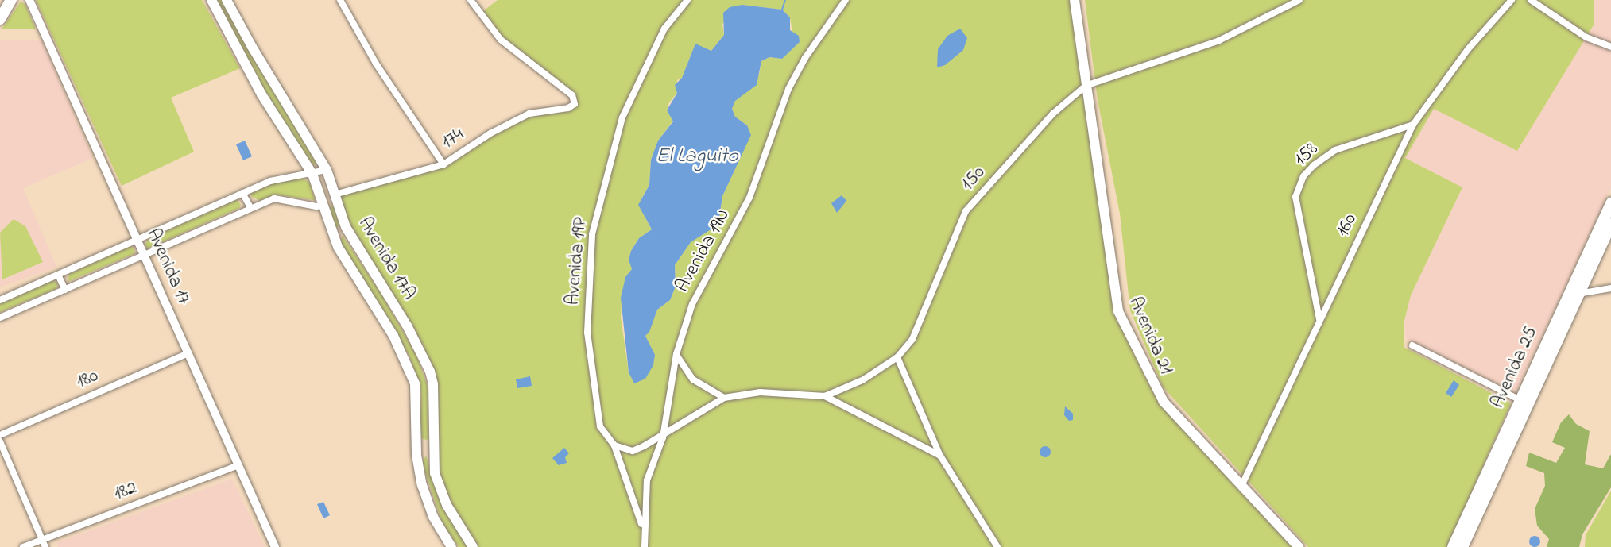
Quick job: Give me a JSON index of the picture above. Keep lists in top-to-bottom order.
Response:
{
  "streets": {
    "main road": ["Avenida 17A", "Avenida 21", "Avenida 25"],
    "street": [
      "174",
      "158",
      "150",
      "160",
      "Avenida 19N",
      "Avenida 19P",
      "Avenida 17",
      "180",
      "182"
    ]
  },
  "crossings": [
    ["174", "Avenida 17A"],
    ["158", "160"],
    ["150", "Avenida 19N"],
    ["150", "Avenida 19P"],
    ["150", "Avenida 21"],
    ["160", "Avenida 21"],
    ["Avenida 19N", "Avenida 19P"],
    ["Avenida 17", "180"],
    ["Avenida 17", "182"]
  ],
  "water": ["El Laguito"]
}
